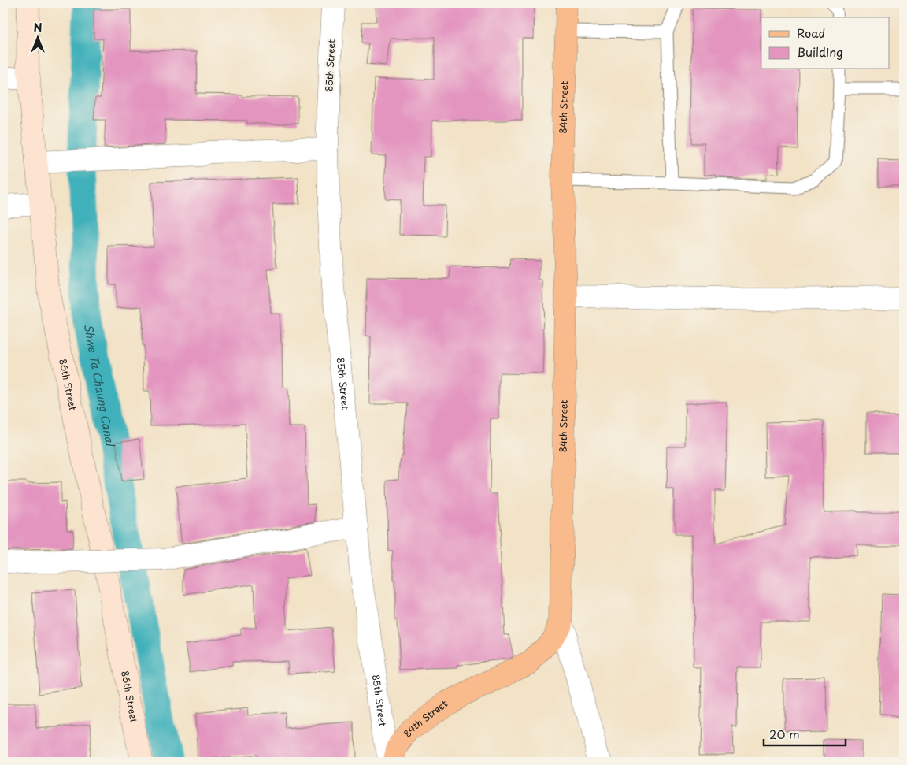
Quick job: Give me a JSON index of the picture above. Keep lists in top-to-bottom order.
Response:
{
  "streets": {
    "main road": ["84th Street", "86th Street"],
    "street": ["85th Street"]
  },
  "water": ["Shwe Ta Chaung Canal"],
  "legend": ["Road", "Building"],
  "scale_bar": "20 m",
  "north": "top"
}
